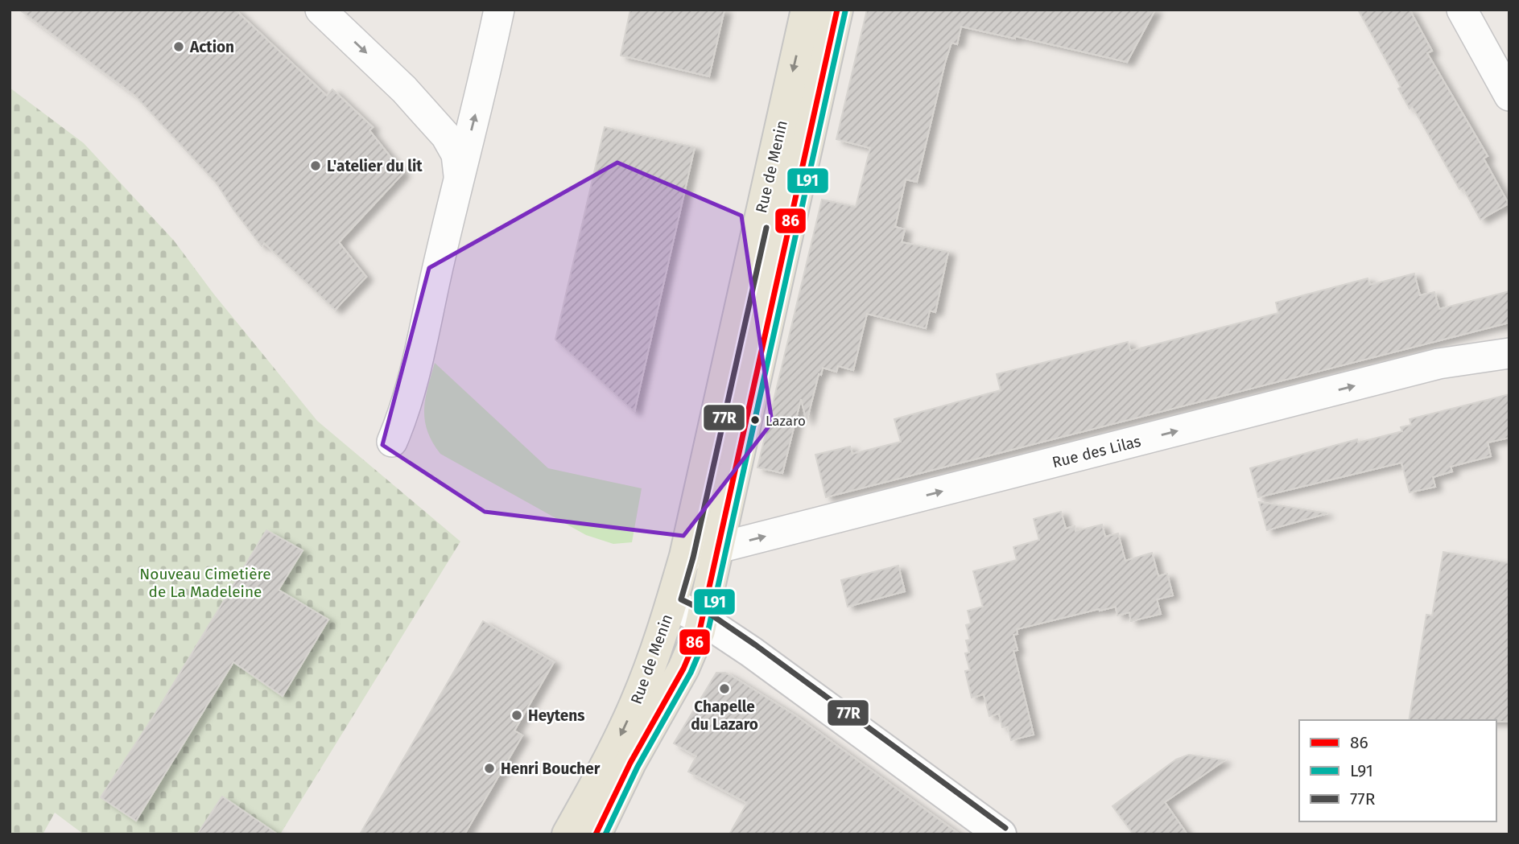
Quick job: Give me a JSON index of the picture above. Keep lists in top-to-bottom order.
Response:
{
  "streets": {
    "main road": ["Rue de Menin"],
    "street": ["Rue des Lilas"]
  },
  "crossings": [
    ["Rue de Menin", "Rue des Lilas"]
  ],
  "one_way": ["Rue des Lilas"],
  "parks": ["Nouveau Cimetière de La Madeleine"],
  "places": [
    "Action",
    "L'atelier du lit",
    "Lazaro",
    "Chapelle du Lazaro",
    "Heytens",
    "Henri Boucher"
  ],
  "lines": ["transit line 86", "transit line L91", "transit line 77R"],
  "legend": ["86", "L91", "77R"]
}
